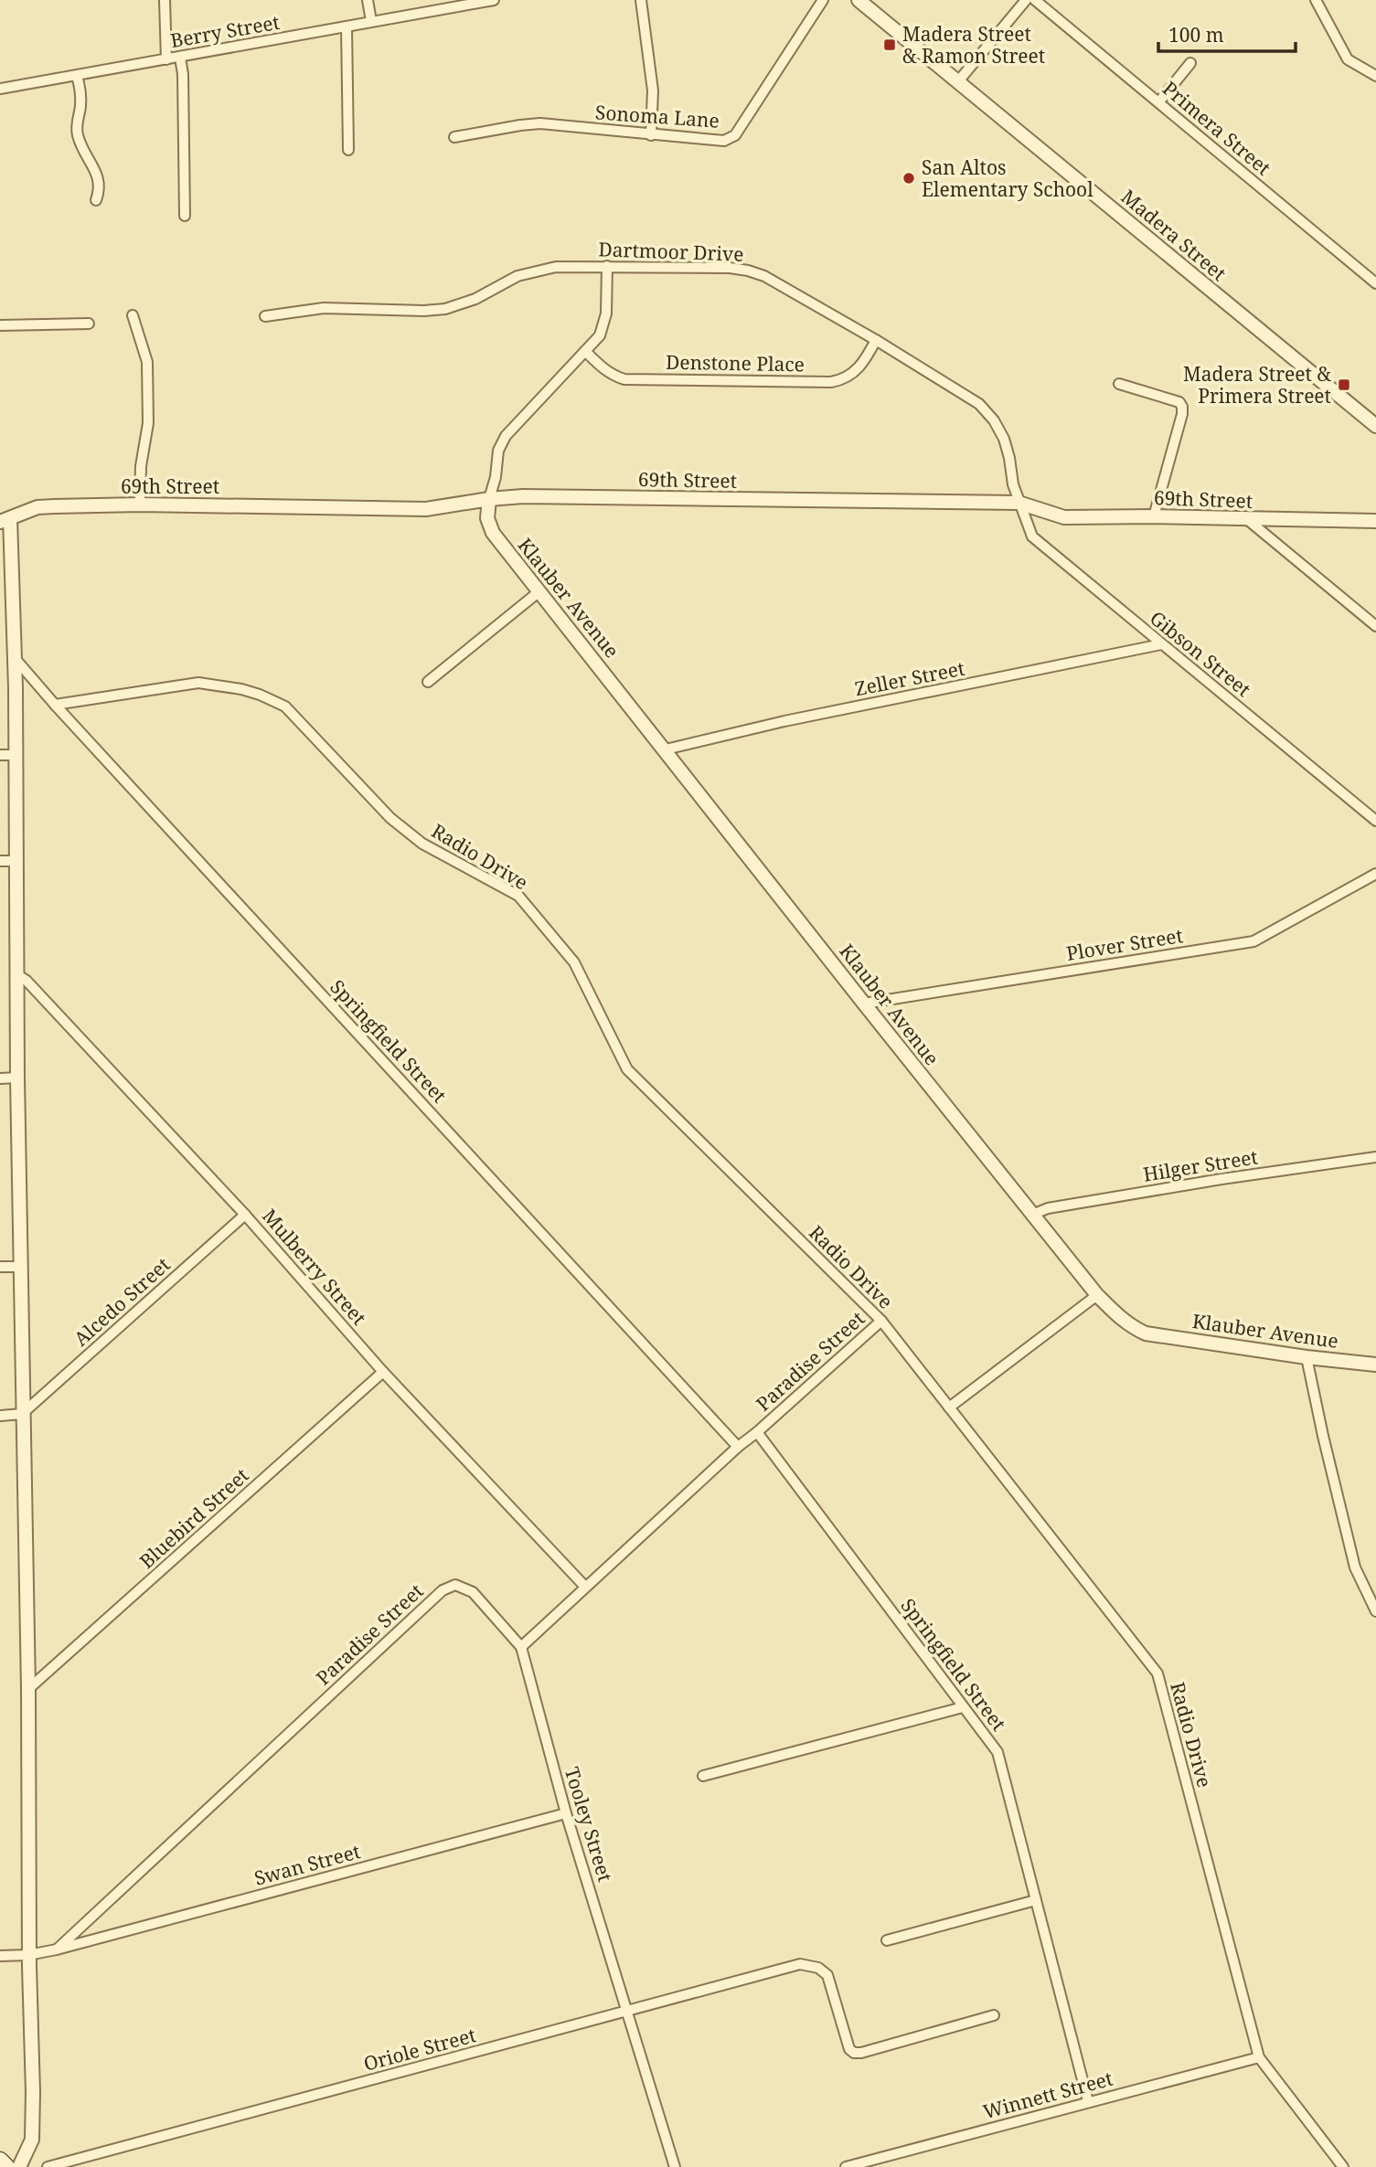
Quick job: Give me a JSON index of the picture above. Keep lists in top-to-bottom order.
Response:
{
  "streets": {
    "street": [
      "Berry Street",
      "Sonoma Lane",
      "Primera Street",
      "Madera Street",
      "Dartmoor Drive",
      "Denstone Place",
      "69th Street",
      "Klauber Avenue",
      "Gibson Street",
      "Zeller Street",
      "Radio Drive",
      "Plover Street",
      "Springfield Street",
      "Hilger Street",
      "Mulberry Street",
      "Alcedo Street",
      "Paradise Street",
      "Bluebird Street",
      "Tooley Street",
      "Swan Street",
      "Oriole Street",
      "Winnett Street"
    ]
  },
  "crossings": [
    ["Dartmoor Drive", "Denstone Place"],
    ["Dartmoor Drive", "69th Street"],
    ["Dartmoor Drive", "Gibson Street"],
    ["69th Street", "Klauber Avenue"],
    ["69th Street", "Gibson Street"],
    ["Klauber Avenue", "Zeller Street"],
    ["Klauber Avenue", "Plover Street"],
    ["Klauber Avenue", "Hilger Street"],
    ["Gibson Street", "Zeller Street"],
    ["Radio Drive", "Springfield Street"],
    ["Radio Drive", "Paradise Street"],
    ["Radio Drive", "Winnett Street"],
    ["Springfield Street", "Paradise Street"],
    ["Springfield Street", "Winnett Street"],
    ["Mulberry Street", "Alcedo Street"],
    ["Mulberry Street", "Paradise Street"],
    ["Mulberry Street", "Bluebird Street"],
    ["Paradise Street", "Tooley Street"],
    ["Paradise Street", "Swan Street"],
    ["Tooley Street", "Swan Street"],
    ["Tooley Street", "Oriole Street"]
  ],
  "places": {
    "transit": ["Madera Street & Ramon Street", "Madera Street & Primera Street"],
    "other": ["San Altos Elementary School"]
  },
  "scale_bar": "100 m"
}
